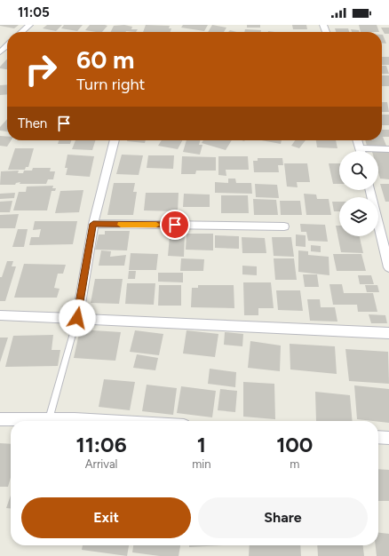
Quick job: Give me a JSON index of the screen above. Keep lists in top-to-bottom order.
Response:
{
  "page": {
    "status": "11:05",
    "turn": ["60 m", "Turn right"],
    "then": "Then",
    "eta": [
      "11:06",
      "Arrival",
      "1",
      "min",
      "100",
      "m"
    ],
    "buttons": ["Exit", "Share"]
  }
}
